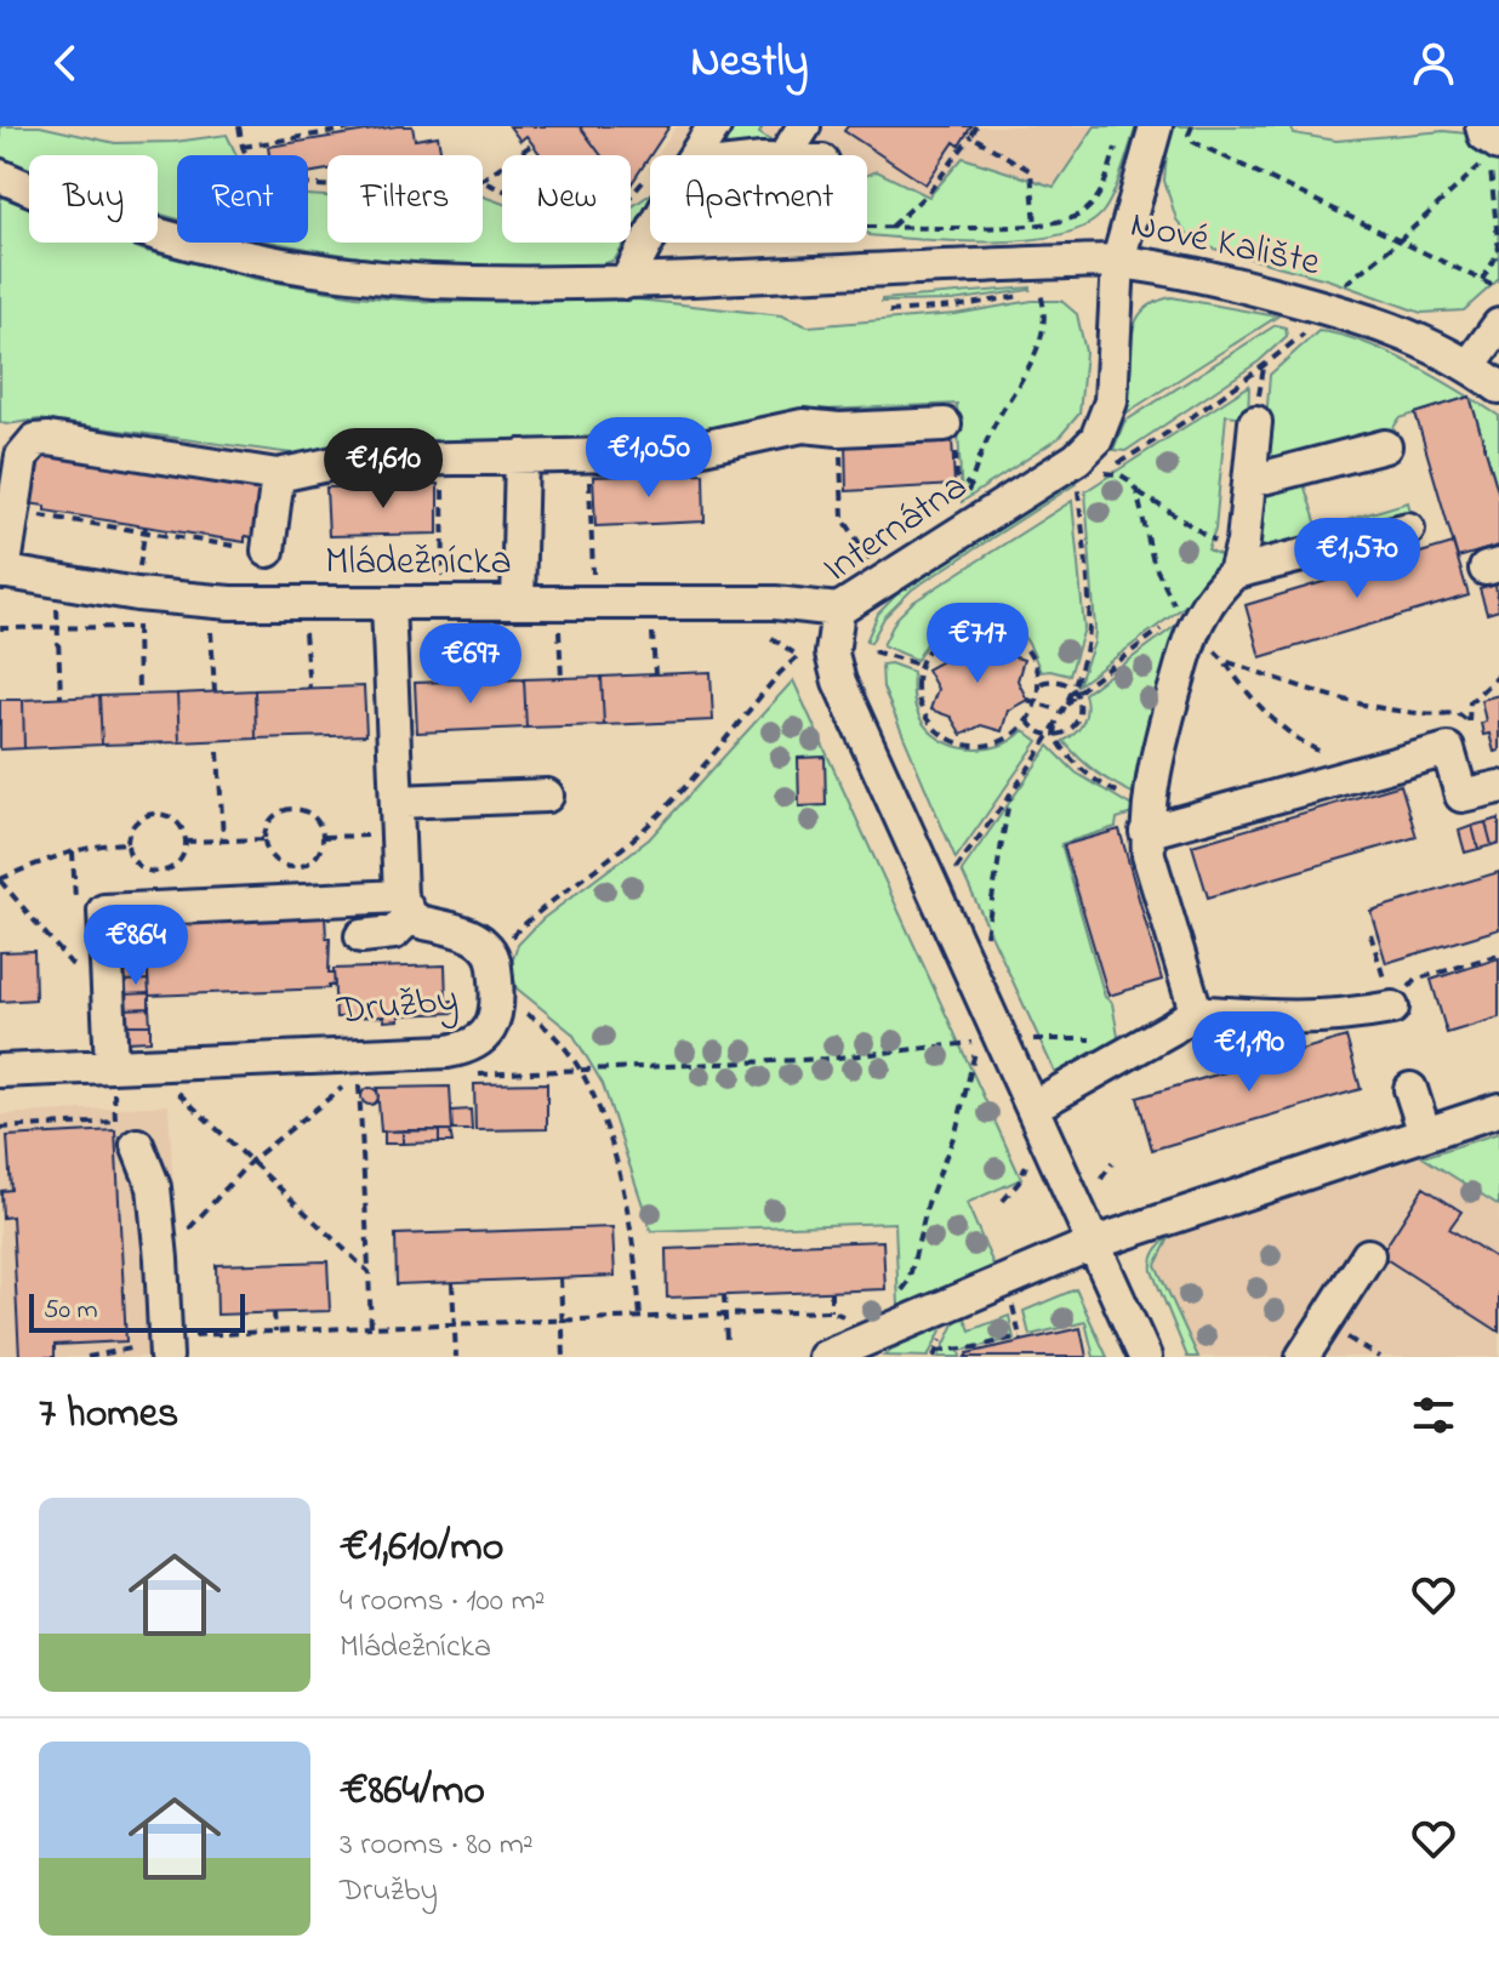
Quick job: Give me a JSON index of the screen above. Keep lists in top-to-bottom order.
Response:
{
  "streets": {
    "street": [
      "Nové Kalište",
      "Internátna",
      "Mládežnícka",
      "Družby"
    ]
  },
  "crossings": [
    ["Nové Kalište", "Internátna"],
    ["Internátna", "Mládežnícka"]
  ],
  "scale_bar": "50 m",
  "page": {
    "header": "Nestly",
    "chip": [
      "Buy",
      "Rent",
      "Filters",
      "New",
      "Apartment"
    ],
    "price": [
      "€1,050",
      "€1,610",
      "€1,570",
      "€717",
      "€697",
      "€864",
      "€1,190"
    ],
    "scale": "50 m",
    "heading": "7 homes",
    "list": [
      {
        "name": "€1,610/mo",
        "note": "4 rooms · 100 m² · Mládežnícka"
      },
      {
        "name": "€864/mo",
        "note": "3 rooms · 80 m² · Družby"
      }
    ]
  }
}
